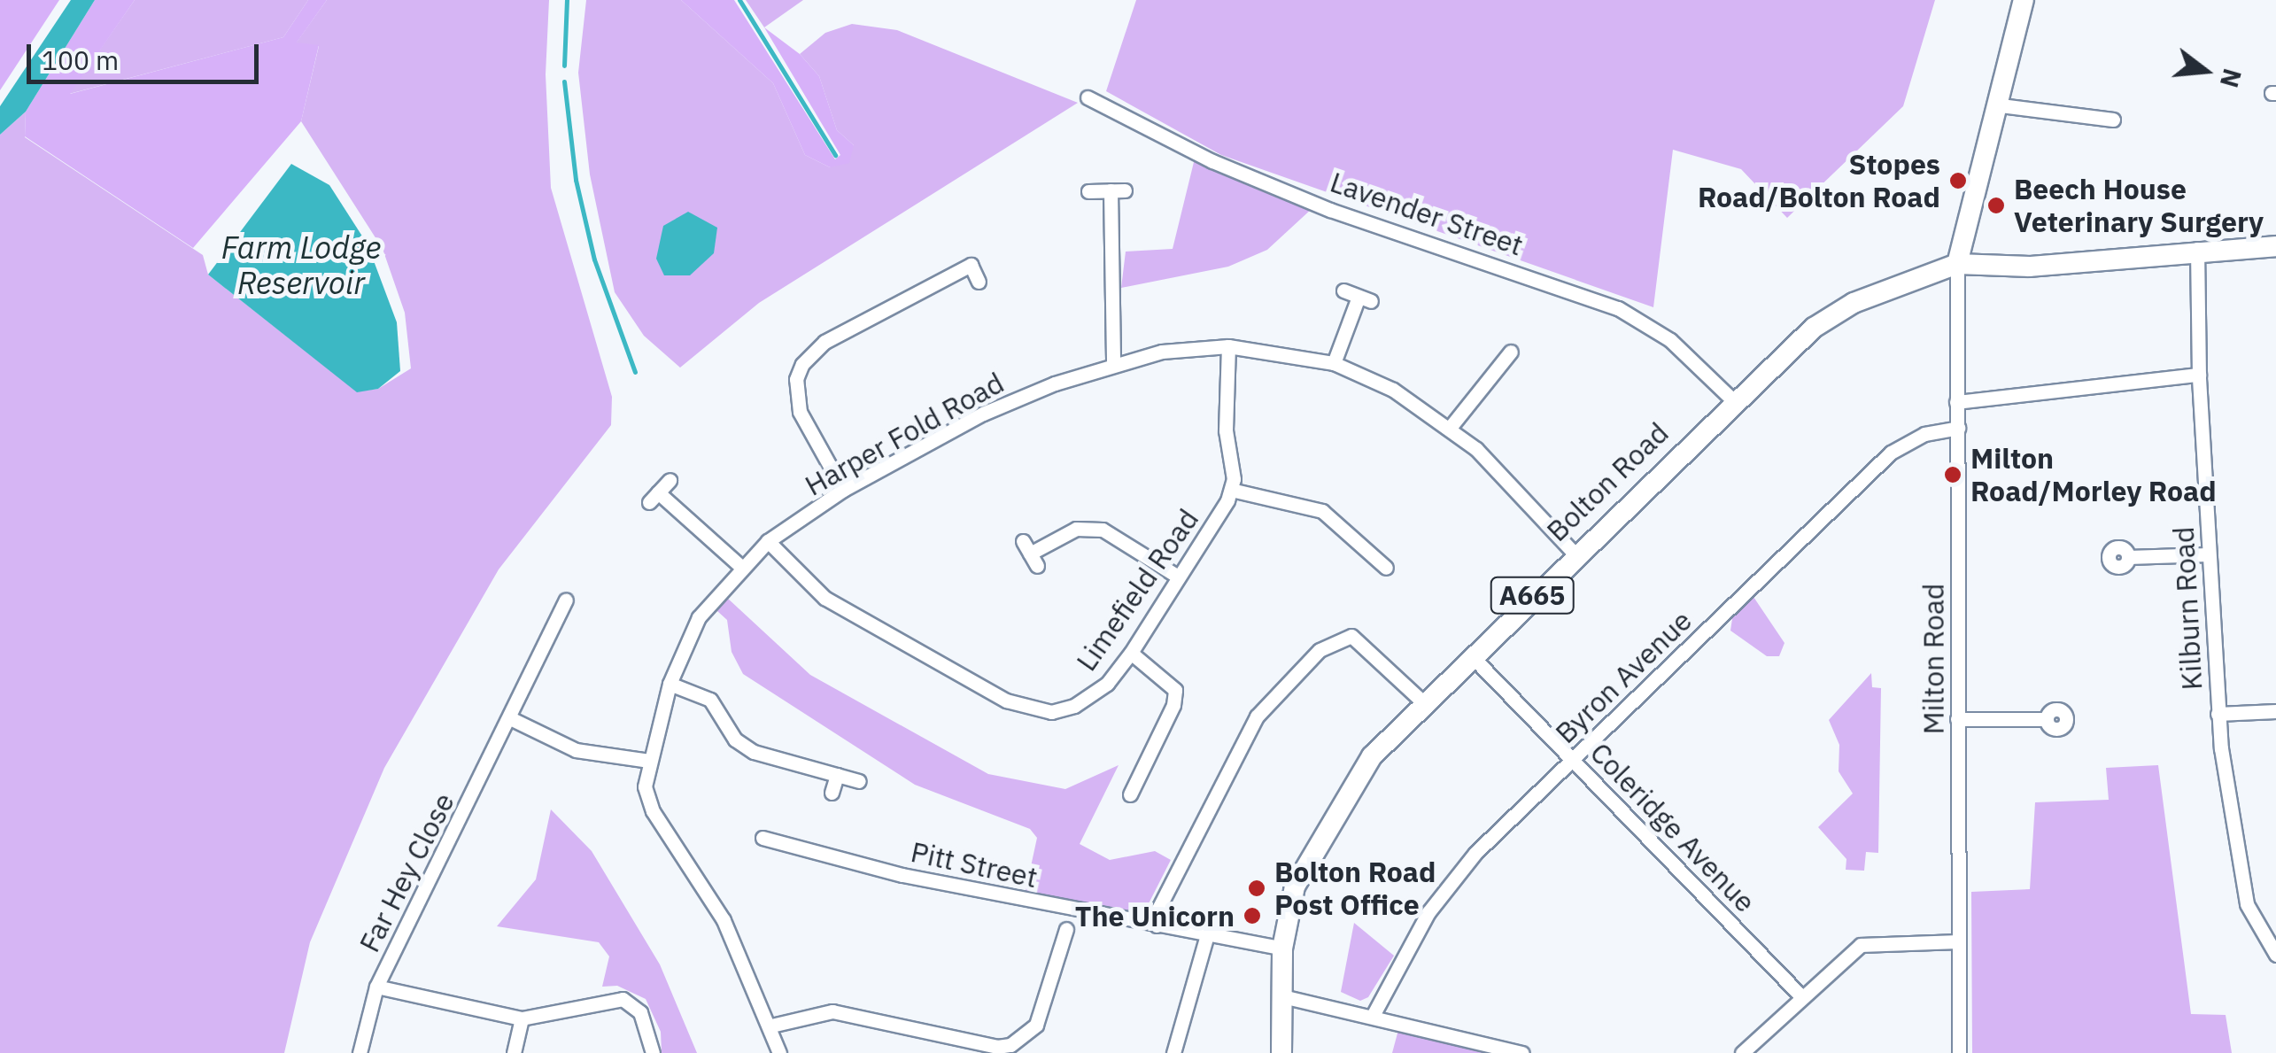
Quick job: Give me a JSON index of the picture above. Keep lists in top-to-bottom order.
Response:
{
  "streets": {
    "main road": ["Bolton Road", "A665"],
    "street": [
      "Lavender Street",
      "Harper Fold Road",
      "Limefield Road",
      "Kilburn Road",
      "Milton Road",
      "Byron Avenue",
      "Coleridge Avenue",
      "Pitt Street",
      "Far Hey Close"
    ]
  },
  "crossings": [
    ["Lavender Street", "Bolton Road"],
    ["Harper Fold Road", "Bolton Road"],
    ["Harper Fold Road", "Limefield Road"],
    ["Bolton Road", "A665"],
    ["Bolton Road", "Milton Road"],
    ["Bolton Road", "Coleridge Avenue"],
    ["Bolton Road", "Pitt Street"],
    ["A665", "Kilburn Road"],
    ["A665", "Milton Road"],
    ["Milton Road", "Byron Avenue"],
    ["Byron Avenue", "Coleridge Avenue"]
  ],
  "water": ["Farm Lodge Reservoir"],
  "places": [
    "Stopes Road/Bolton Road",
    "Beech House Veterinary Surgery",
    "Milton Road/Morley Road",
    "Bolton Road Post Office",
    "The Unicorn"
  ],
  "scale_bar": "100 m",
  "north": "right"
}
